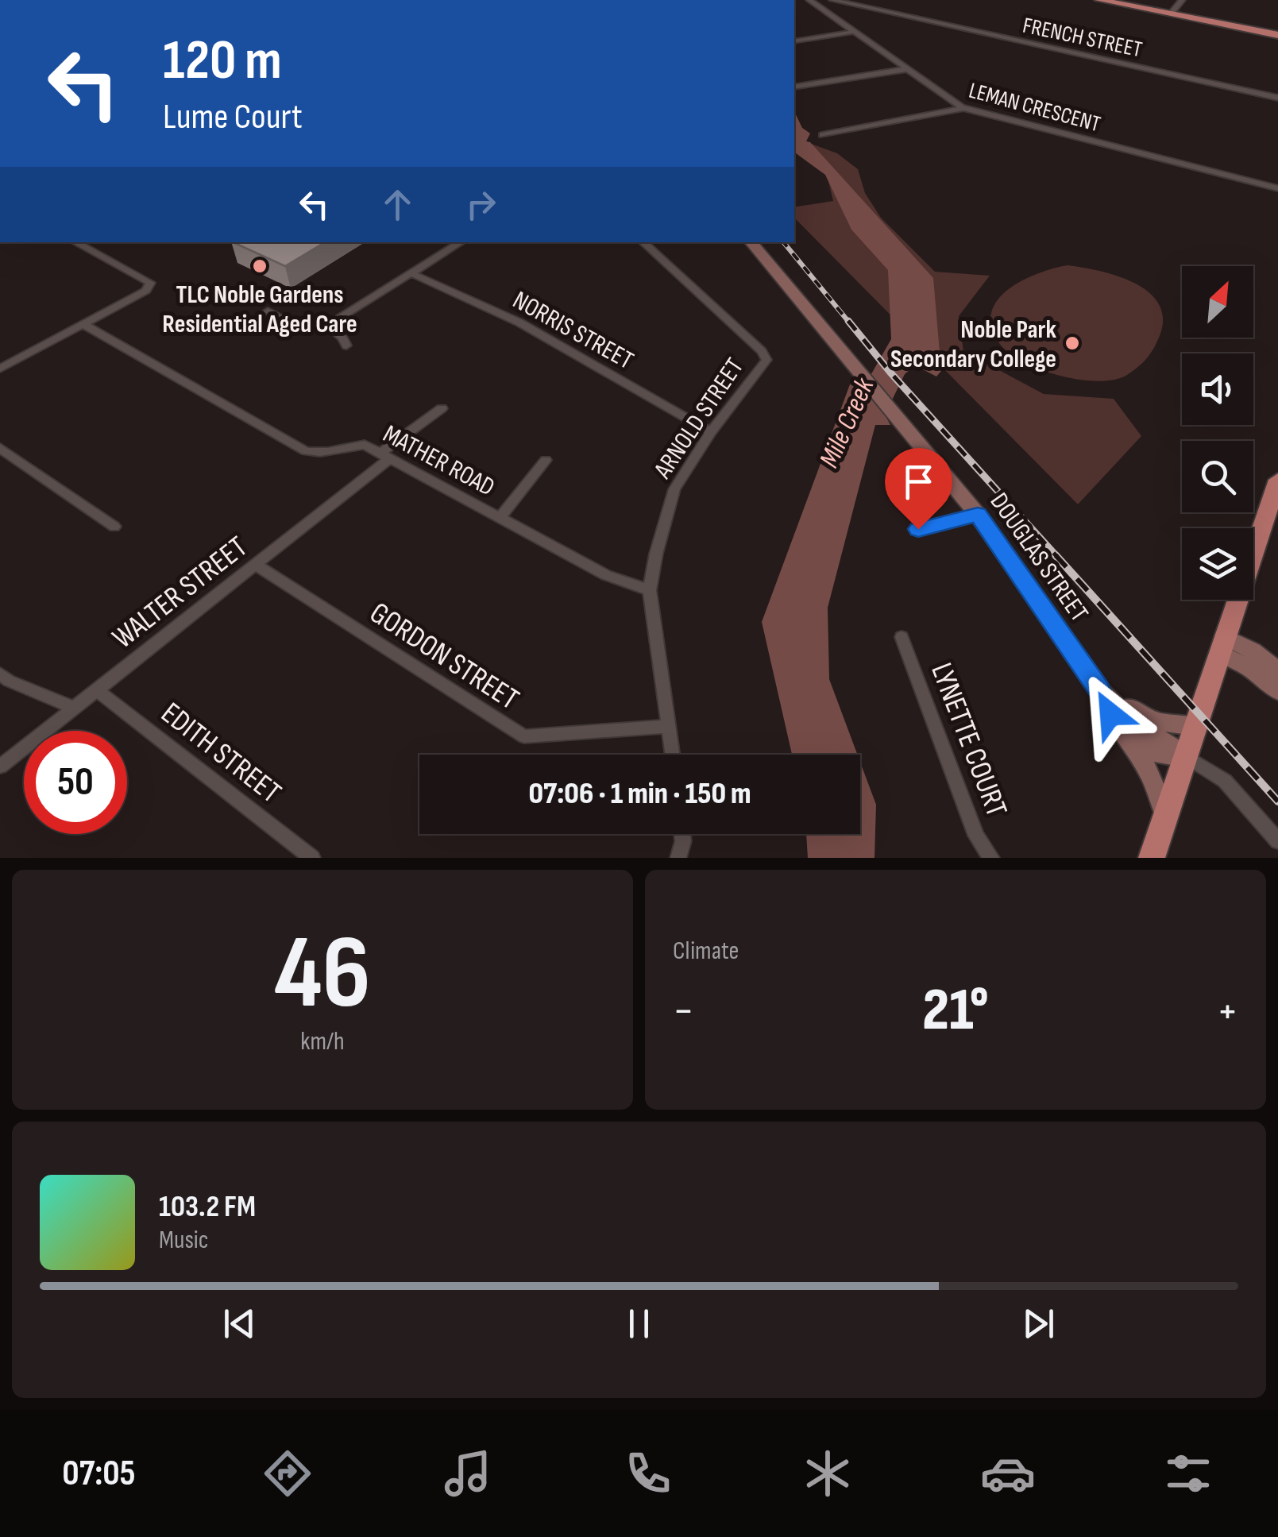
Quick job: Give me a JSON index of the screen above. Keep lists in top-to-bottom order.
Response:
{
  "streets": {
    "main road": ["DOUGLAS STREET"],
    "street": [
      "FRENCH STREET",
      "LEMAN CRESCENT",
      "NORRIS STREET",
      "ARNOLD STREET",
      "MATHER ROAD",
      "WALTER STREET",
      "GORDON STREET",
      "LYNETTE COURT",
      "EDITH STREET"
    ]
  },
  "crossings": [
    ["NORRIS STREET", "ARNOLD STREET"],
    ["ARNOLD STREET", "MATHER ROAD"],
    ["ARNOLD STREET", "GORDON STREET"],
    ["MATHER ROAD", "WALTER STREET"],
    ["WALTER STREET", "GORDON STREET"],
    ["WALTER STREET", "EDITH STREET"]
  ],
  "water": ["Mile Creek"],
  "places": ["TLC Noble Gardens Residential Aged Care", "Noble Park Secondary College"],
  "north": "top right",
  "page": {
    "turn": ["120 m", "Lume Court"],
    "limit": "50",
    "trip": "07:06 · 1 min · 150 m",
    "tile": [
      ["46", "km/h"],
      "Climate"
    ],
    "heat": ["−", "21°", "+"],
    "song": ["103.2 FM", "Music"],
    "tabs": "07:05"
  }
}
